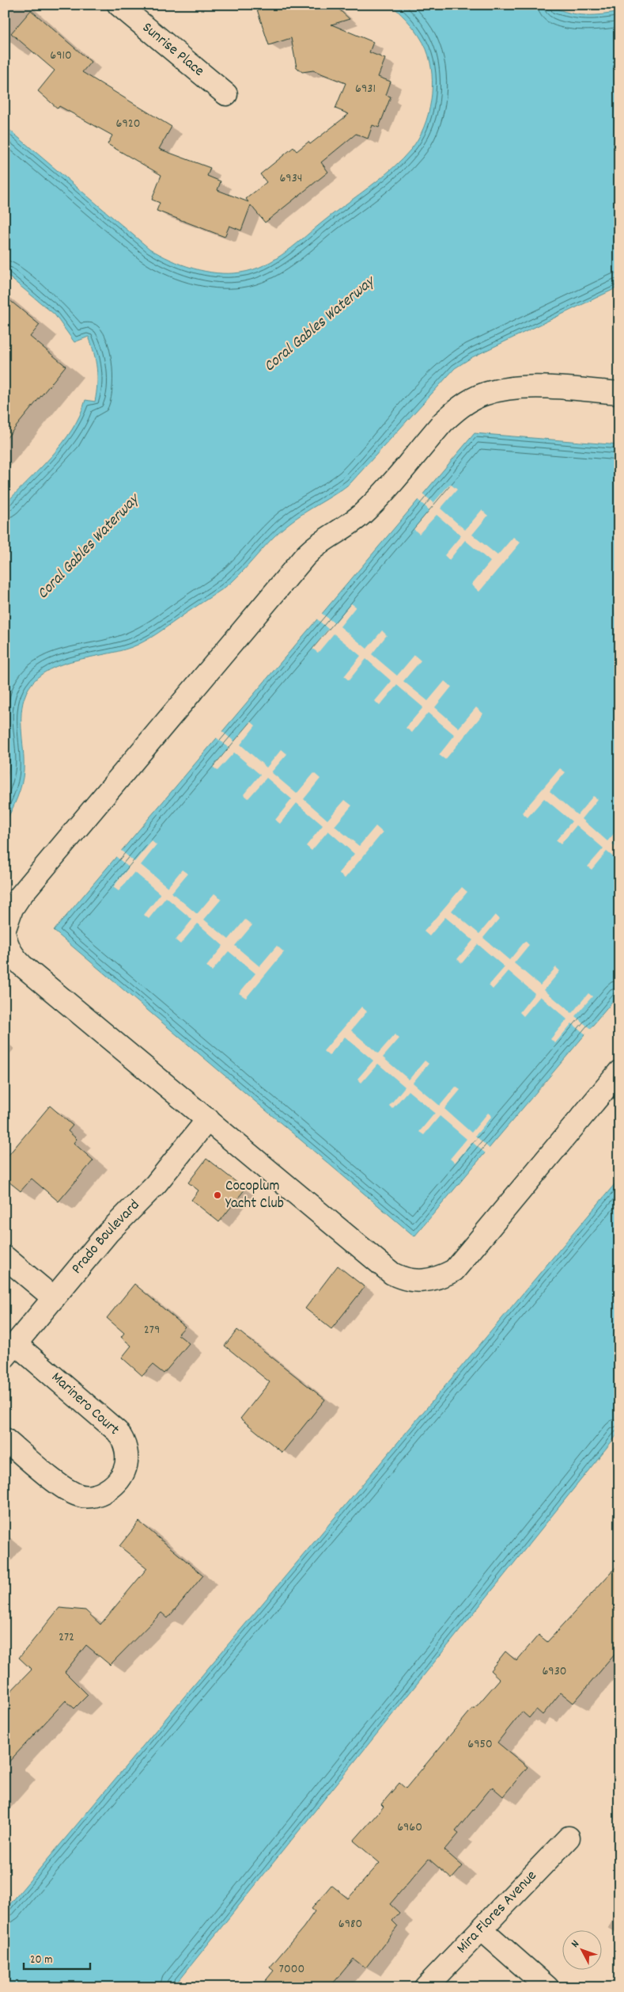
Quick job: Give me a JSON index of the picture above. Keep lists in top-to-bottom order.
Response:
{
  "streets": {
    "street": [
      "Sunrise Place",
      "Prado Boulevard",
      "Marinero Court",
      "Mira Flores Avenue"
    ]
  },
  "crossings": [
    ["Prado Boulevard", "Marinero Court"]
  ],
  "water": ["Coral Gables Waterway"],
  "places": ["Cocoplum Yacht Club"],
  "house_numbers": [
    "6910",
    "6931",
    "6920",
    "6934",
    "279",
    "272",
    "6930",
    "6950",
    "6960",
    "6980",
    "7000"
  ],
  "scale_bar": "20 m",
  "north": "top left"
}
